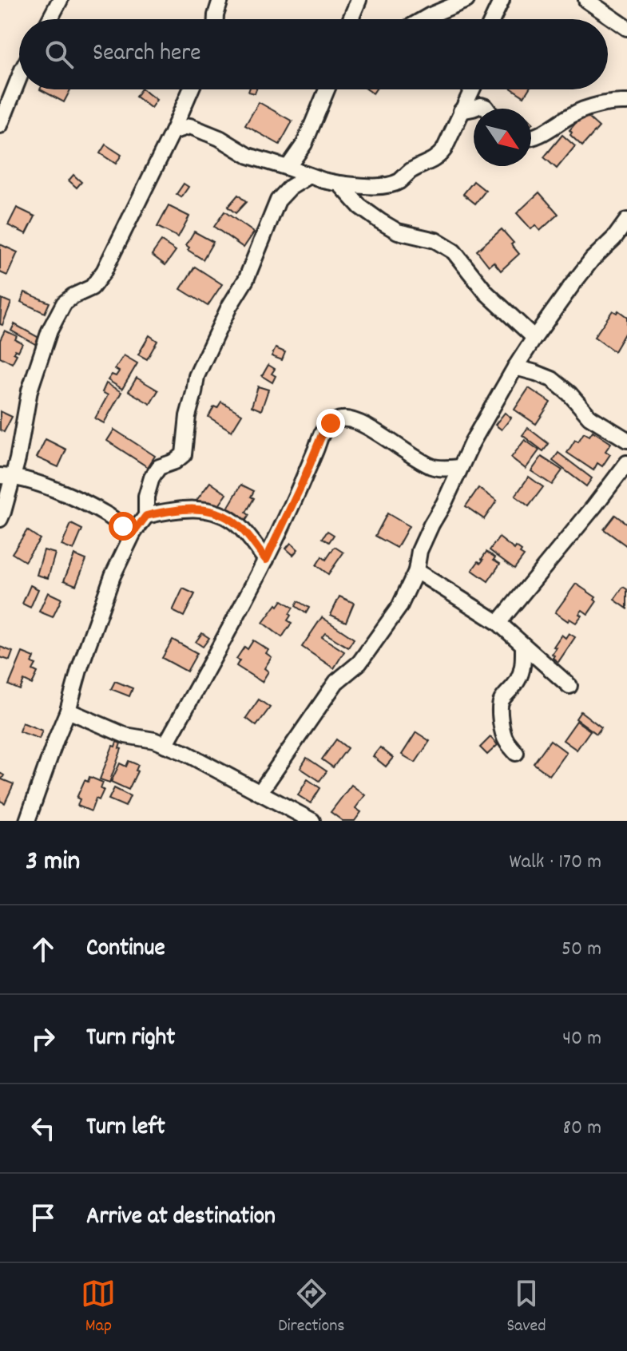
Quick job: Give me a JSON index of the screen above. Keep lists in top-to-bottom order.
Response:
{
  "north": "bottom right",
  "page": {
    "search": "Search here",
    "heading": ["3 min", "Walk · 170 m"],
    "list": [
      ["Continue", "50 m"],
      ["Turn right", "40 m"],
      ["Turn left", "80 m"],
      "Arrive at destination"
    ],
    "nav": ["Map", "Directions", "Saved"]
  }
}
